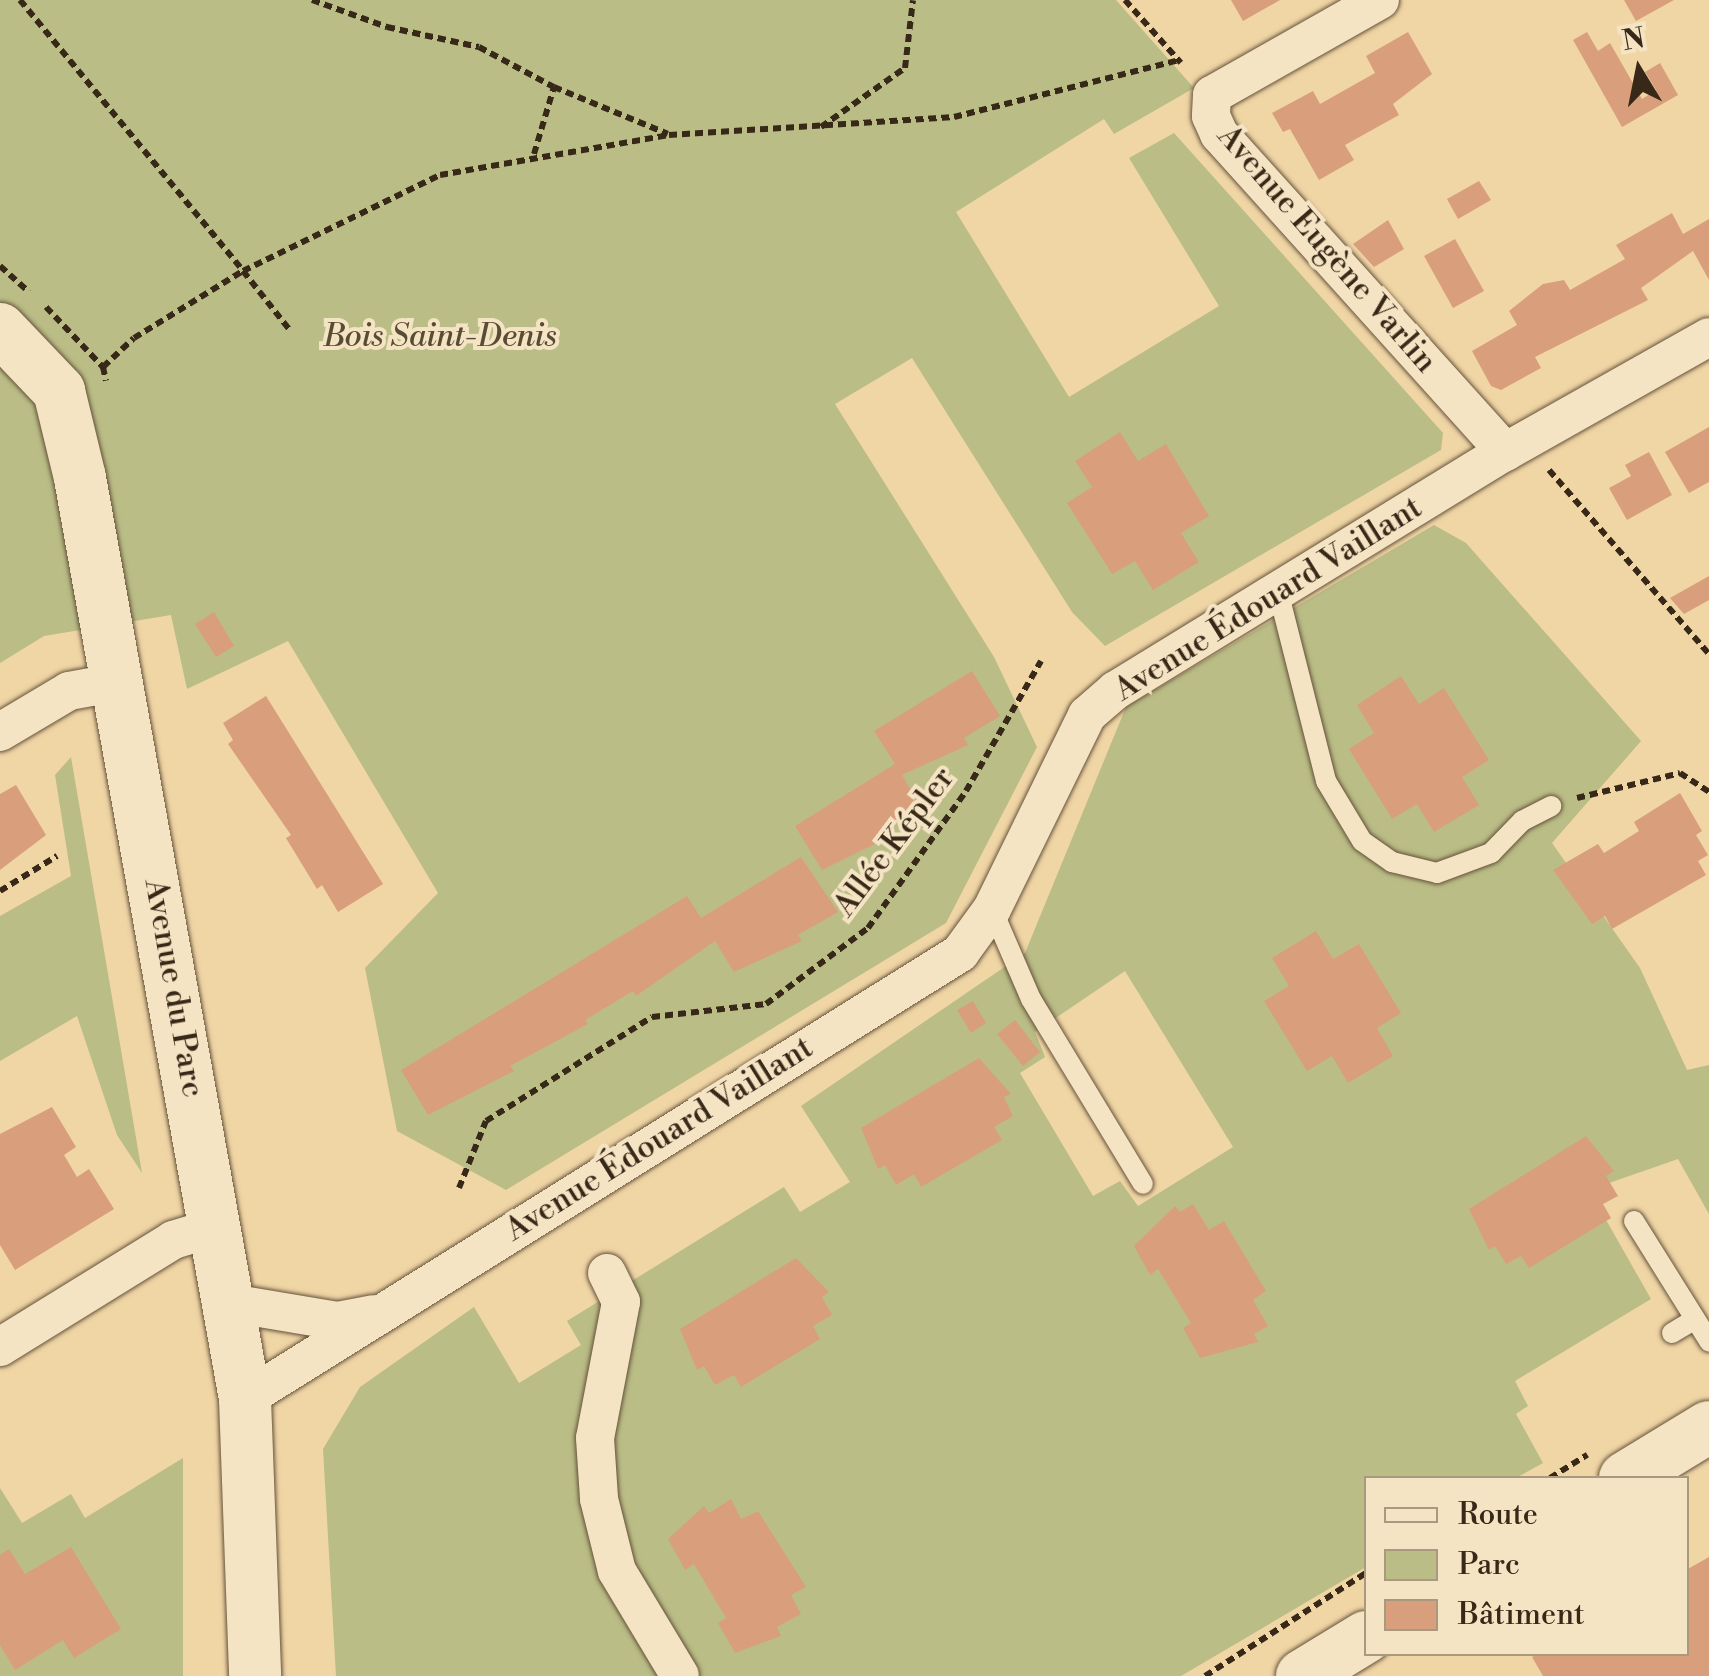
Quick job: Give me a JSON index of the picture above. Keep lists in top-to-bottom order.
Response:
{
  "streets": {
    "street": ["Avenue Eugène Varlin", "Avenue Édouard Vaillant", "Avenue du Parc"],
    "path": ["Allée Képler"]
  },
  "crossings": [
    ["Avenue Eugène Varlin", "Avenue Édouard Vaillant"],
    ["Avenue Édouard Vaillant", "Avenue du Parc"]
  ],
  "parks": ["Bois Saint-Denis"],
  "legend": ["Route", "Parc", "Bâtiment"],
  "north": "top"
}
